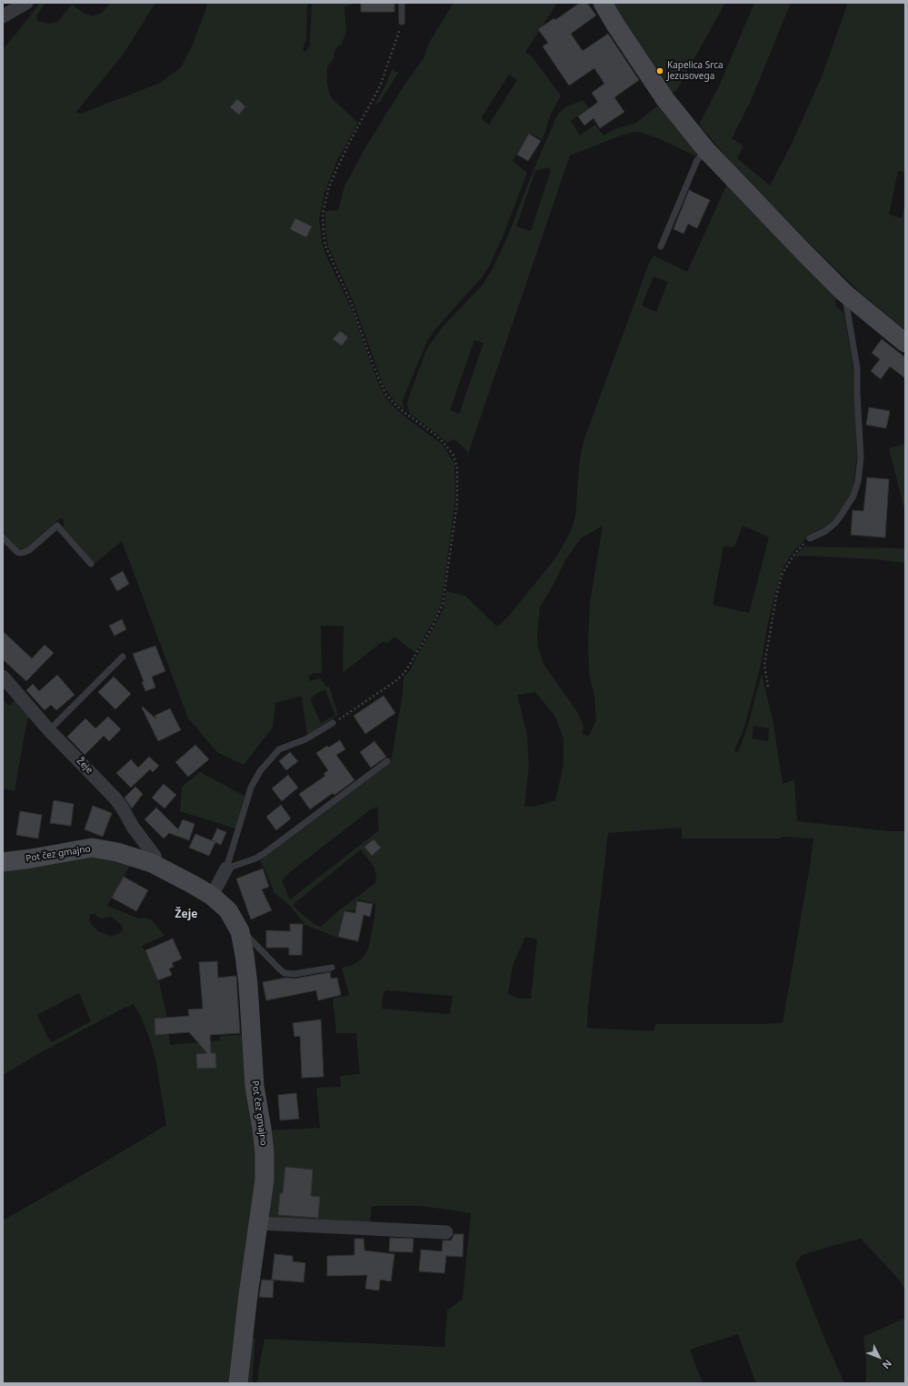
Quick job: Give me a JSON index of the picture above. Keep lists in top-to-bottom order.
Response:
{
  "streets": {
    "street": ["Žeje", "Pot čez gmajno"]
  },
  "crossings": [
    ["Žeje", "Pot čez gmajno"]
  ],
  "districts": ["Žeje"],
  "places": ["Kapelica Srca Jezusovega"],
  "north": "bottom right"
}
